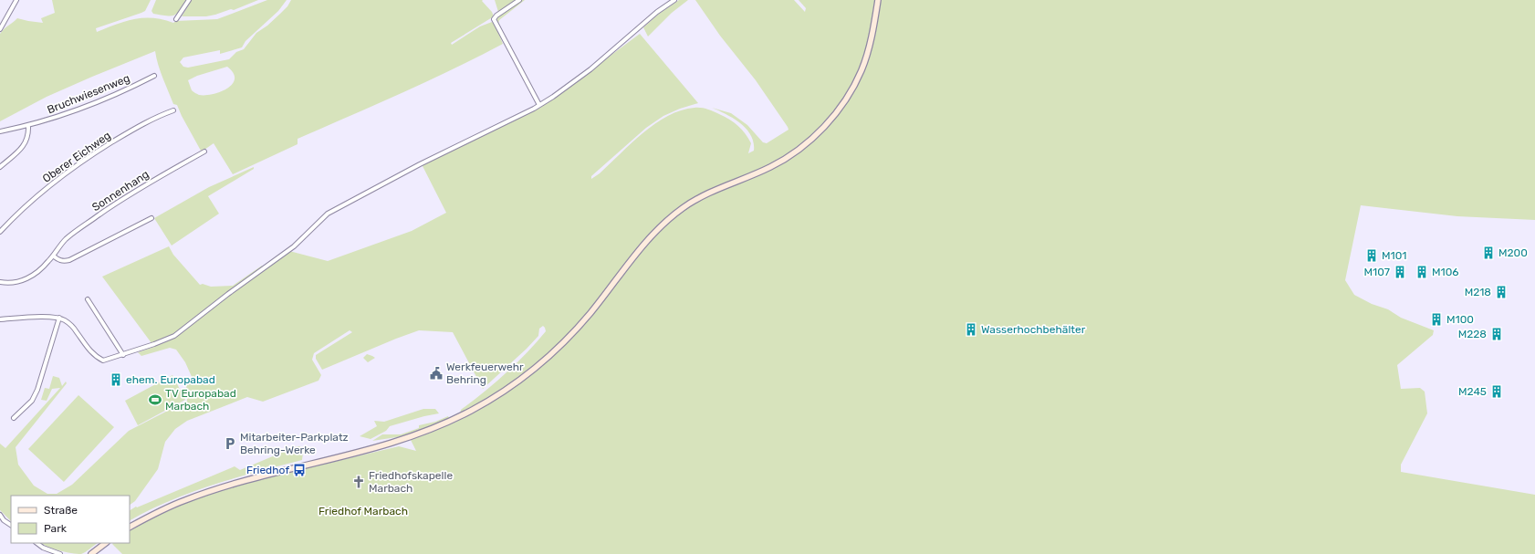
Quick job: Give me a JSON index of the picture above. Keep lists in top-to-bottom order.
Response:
{
  "streets": {
    "street": ["Bruchwiesenweg", "Oberer Eichweg", "Sonnenhang"]
  },
  "parks": ["Friedhof Marbach"],
  "places": {
    "building": [
      "M200",
      "M101",
      "M107",
      "M106",
      "M218",
      "M100",
      "Wasserhochbehälter",
      "M228",
      "ehem. Europabad",
      "M245"
    ],
    "public building": ["Werkfeuerwehr Behring"],
    "sports": ["TV Europabad Marbach"],
    "parking": ["Mitarbeiter-Parkplatz Behring-Werke"],
    "bus stop": ["Friedhof"],
    "church": ["Friedhofskapelle Marbach"]
  },
  "legend": ["Straße", "Park"]
}
